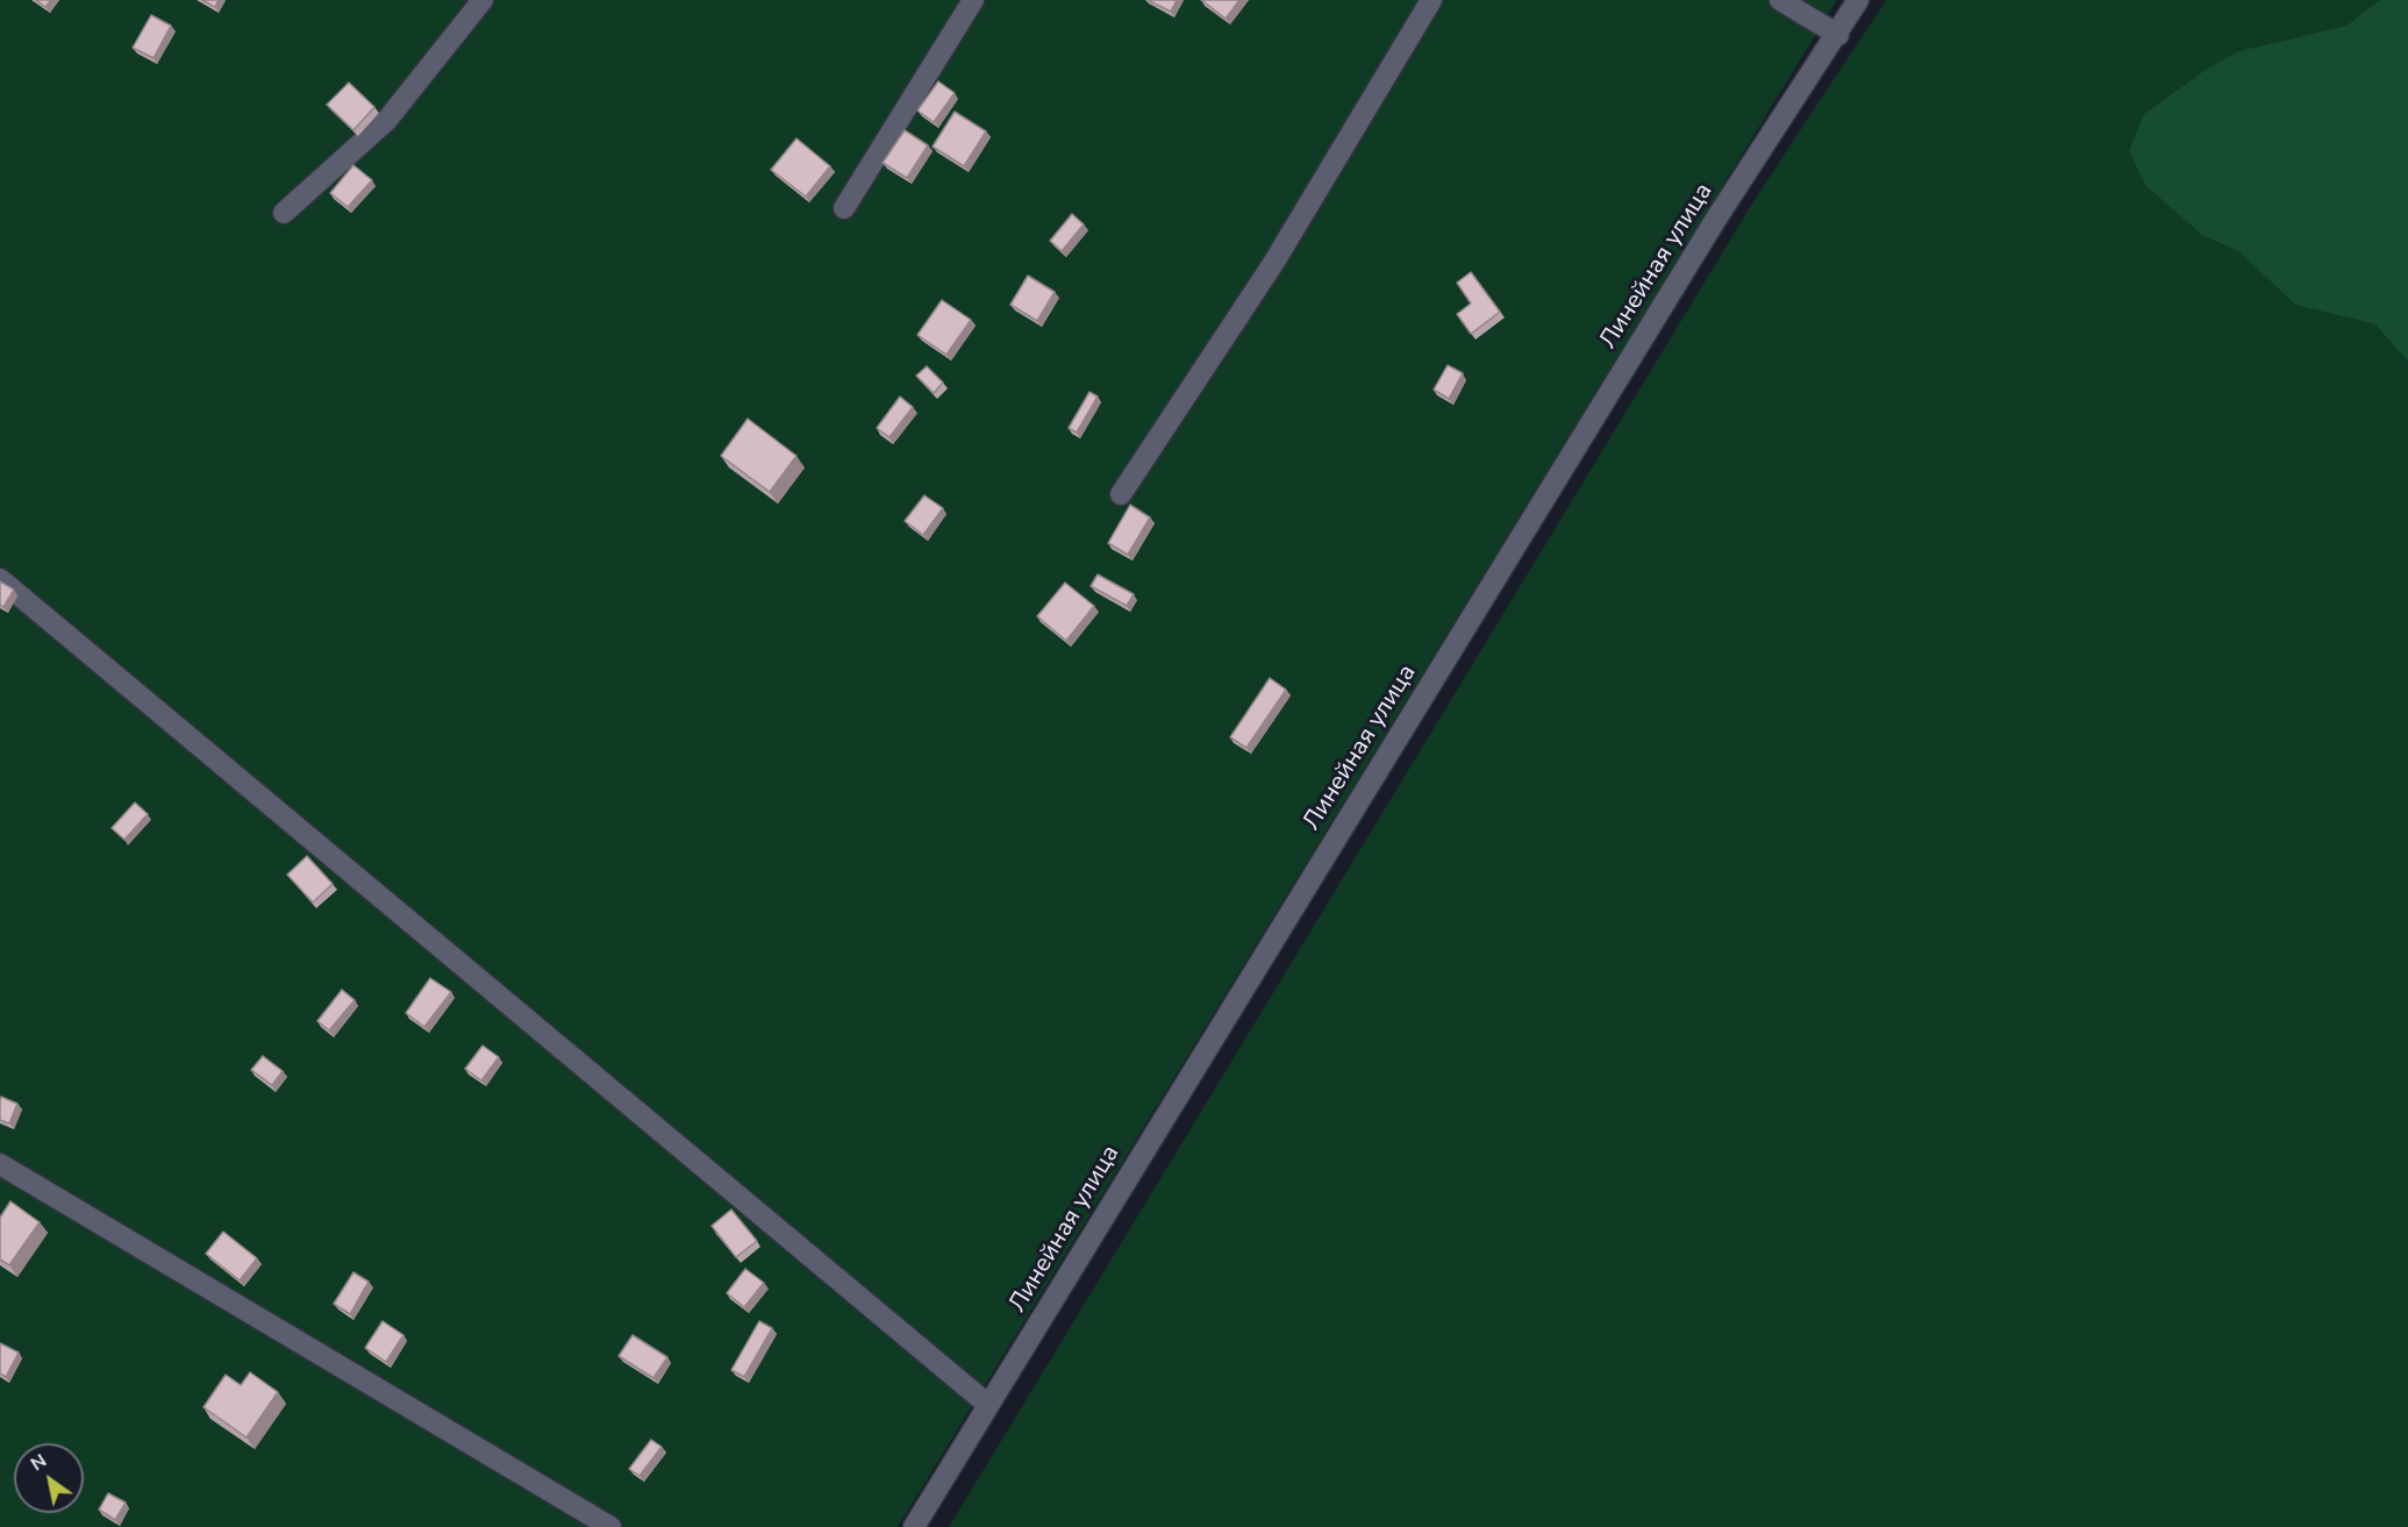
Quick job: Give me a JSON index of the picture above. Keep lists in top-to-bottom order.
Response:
{
  "streets": {
    "street": ["Линейная улица"]
  },
  "north": "top left"
}
